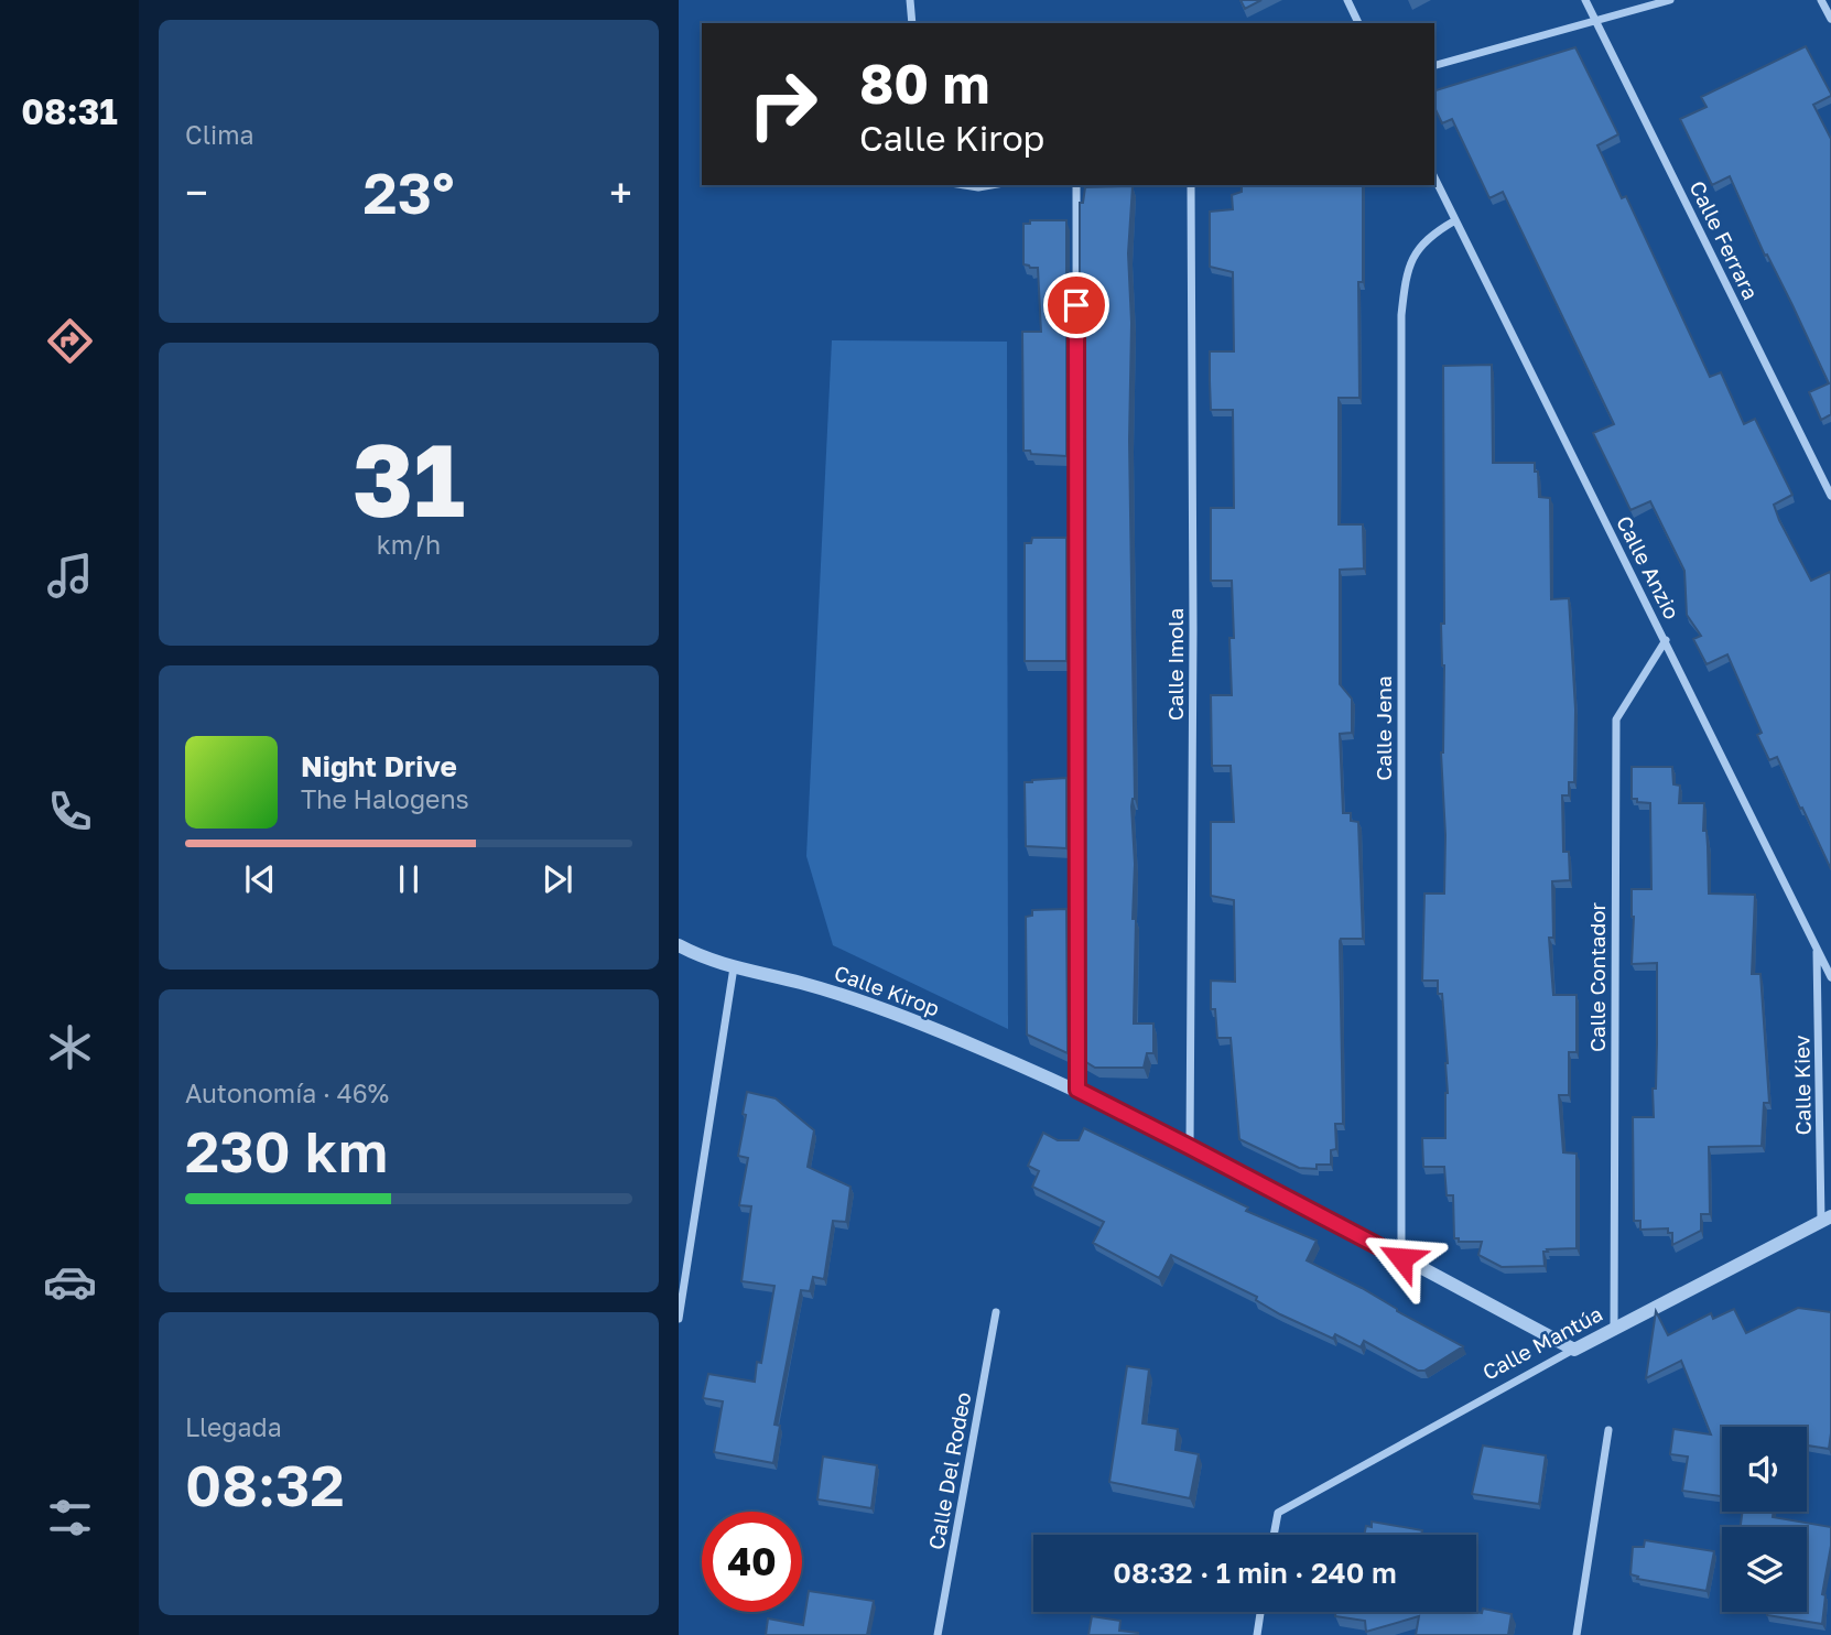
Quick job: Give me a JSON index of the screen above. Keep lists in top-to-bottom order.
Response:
{
  "streets": {
    "street": [
      "Calle Ferrara",
      "Calle Anzio",
      "Calle Imola",
      "Calle Jena",
      "Calle Contador",
      "Calle Kirop",
      "Calle Kiev",
      "Calle Mantúa",
      "Calle Del Rodeo"
    ]
  },
  "crossings": [
    ["Calle Anzio", "Calle Jena"],
    ["Calle Anzio", "Calle Contador"],
    ["Calle Anzio", "Calle Kiev"],
    ["Calle Imola", "Calle Kirop"],
    ["Calle Jena", "Calle Kirop"],
    ["Calle Contador", "Calle Mantúa"],
    ["Calle Kirop", "Calle Mantúa"],
    ["Calle Kiev", "Calle Mantúa"]
  ],
  "page": {
    "tabs": "08:31",
    "tile": [
      "Clima",
      ["31", "km/h"],
      ["Autonomía · 46%", "230 km"],
      ["Llegada", "08:32"]
    ],
    "turn": ["80 m", "Calle Kirop"],
    "heat": ["−", "23°", "+"],
    "song": ["Night Drive", "The Halogens"],
    "limit": "40",
    "trip": "08:32 · 1 min · 240 m"
  }
}
